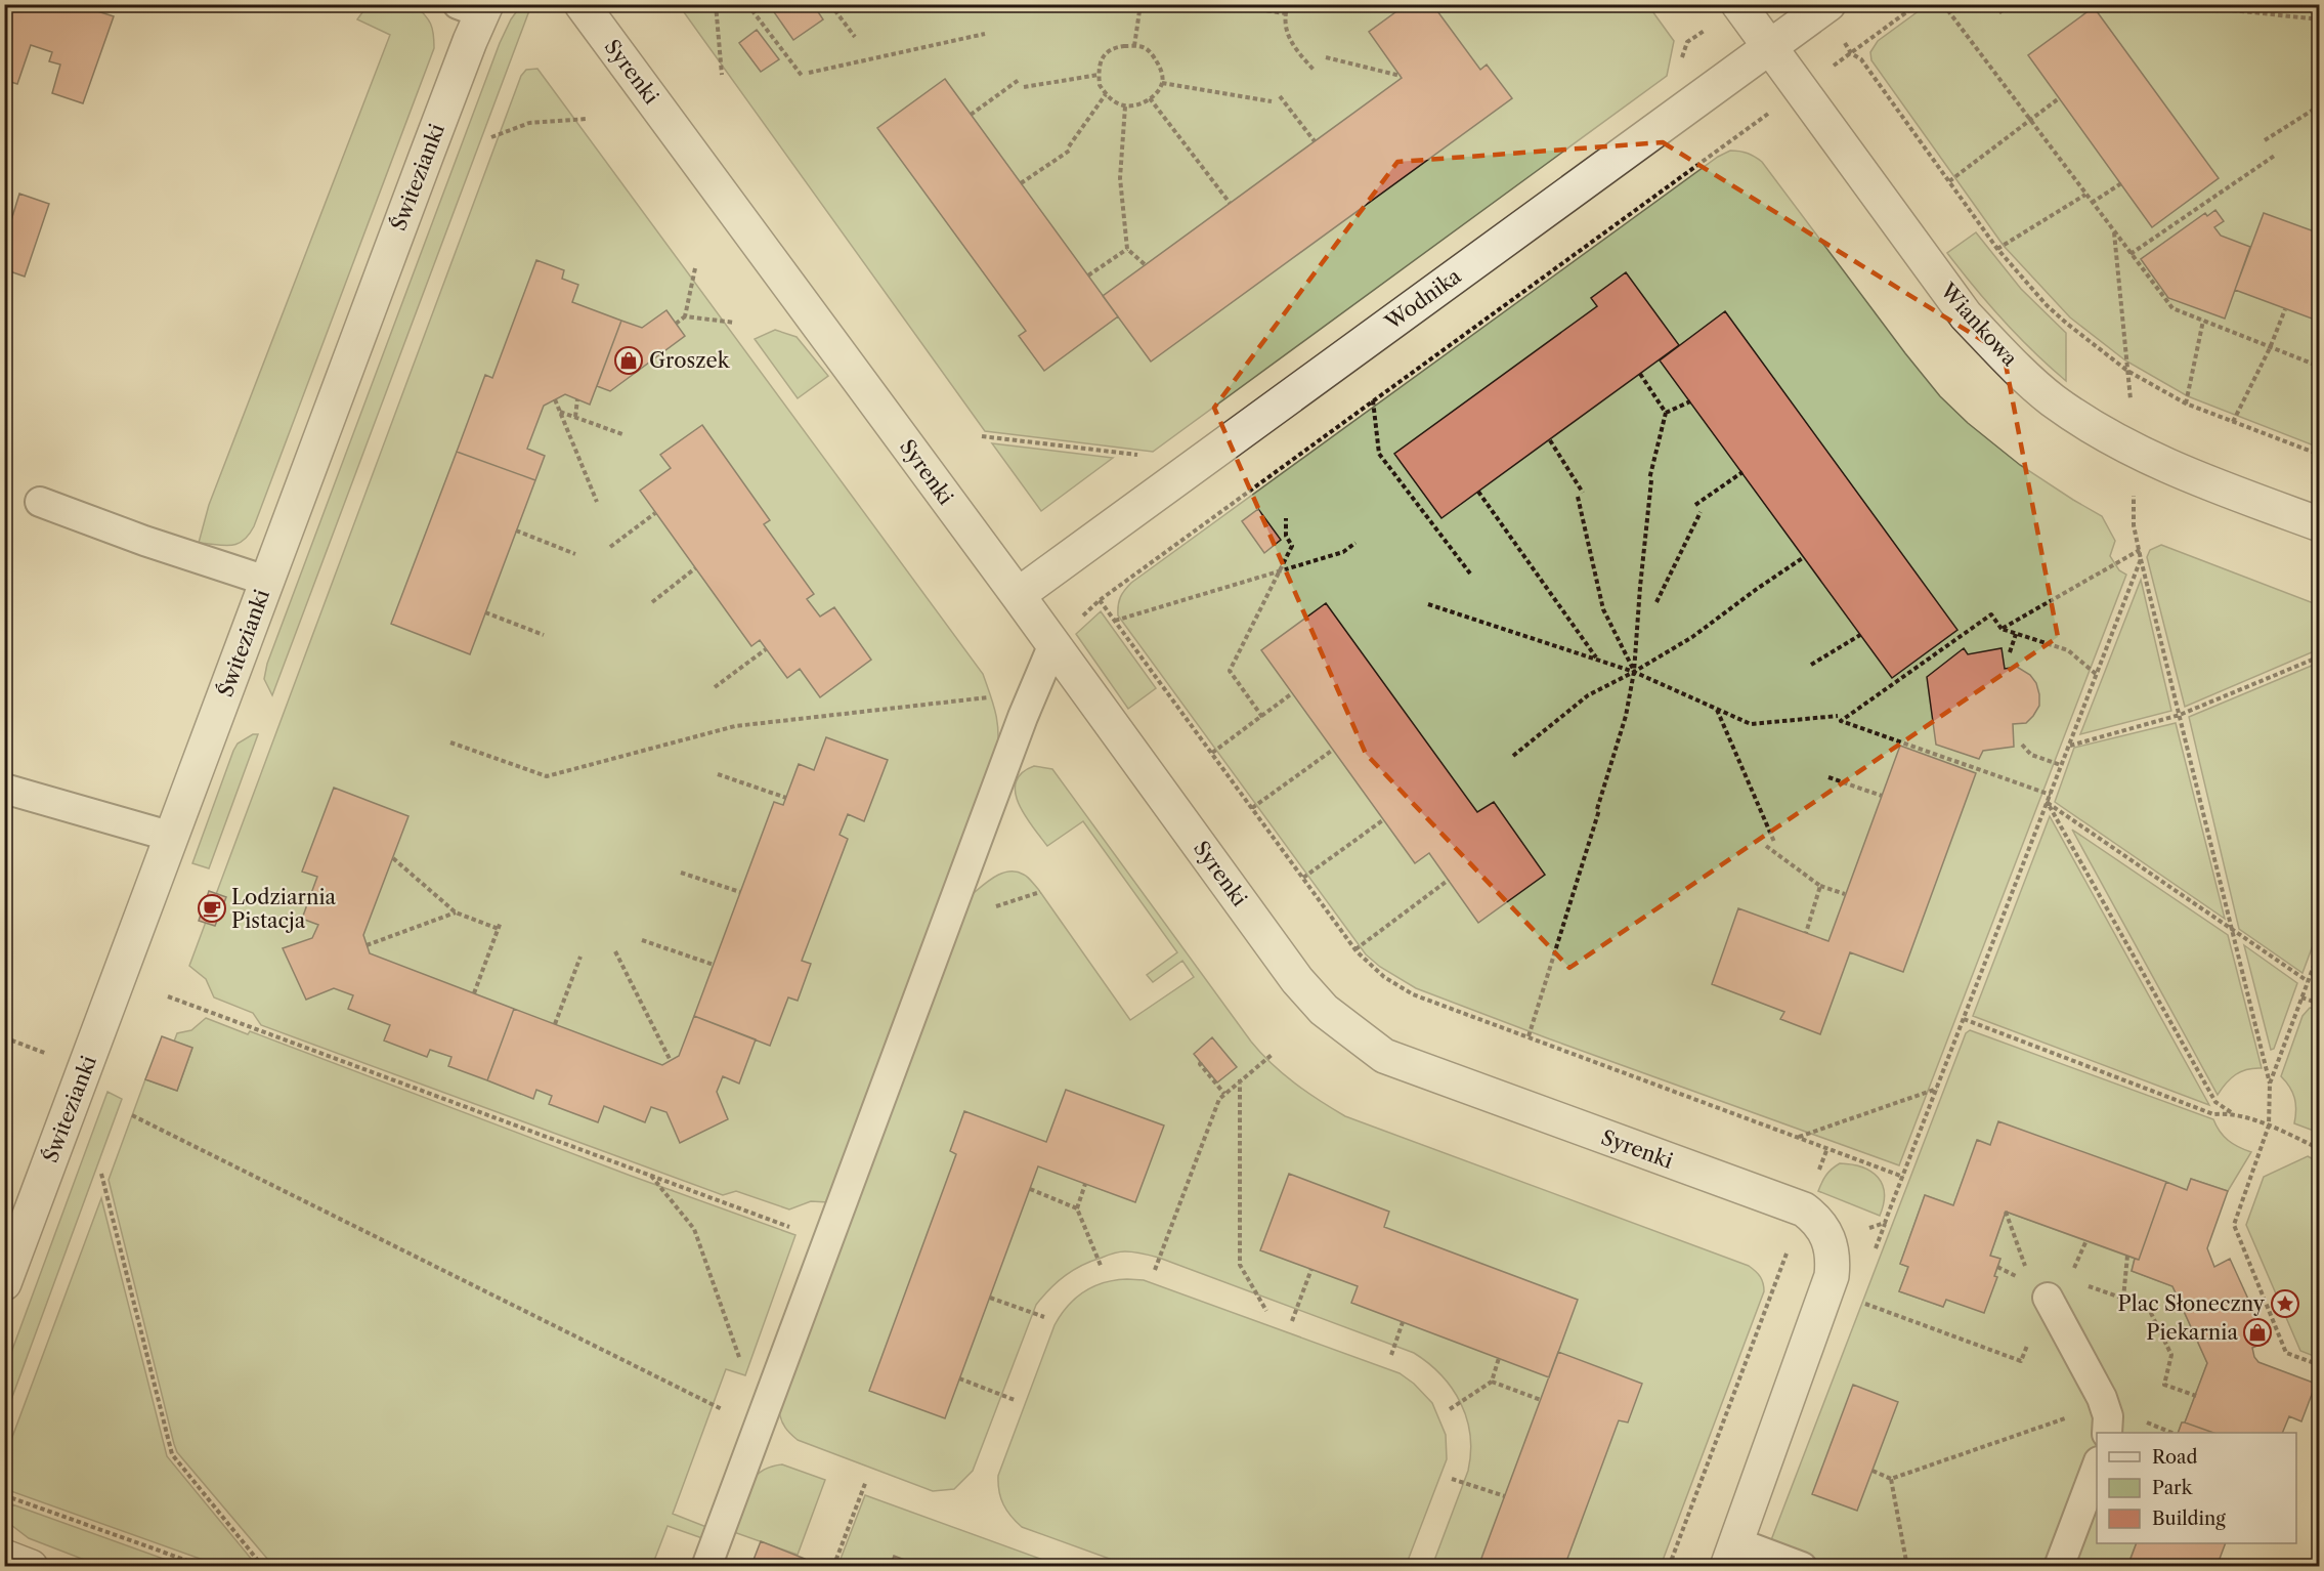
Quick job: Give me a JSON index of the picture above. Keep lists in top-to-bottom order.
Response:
{
  "streets": {
    "street": [
      "Syrenki",
      "Świtezianki",
      "Wodnika",
      "Wiankowa"
    ]
  },
  "crossings": [
    ["Syrenki", "Wodnika"],
    ["Wodnika", "Wiankowa"]
  ],
  "places": {
    "shop": ["Groszek", "Piekarnia"],
    "cafe": ["Lodziarnia Pistacja"],
    "place": ["Plac Słoneczny"]
  },
  "legend": ["Road", "Park", "Building"]
}
